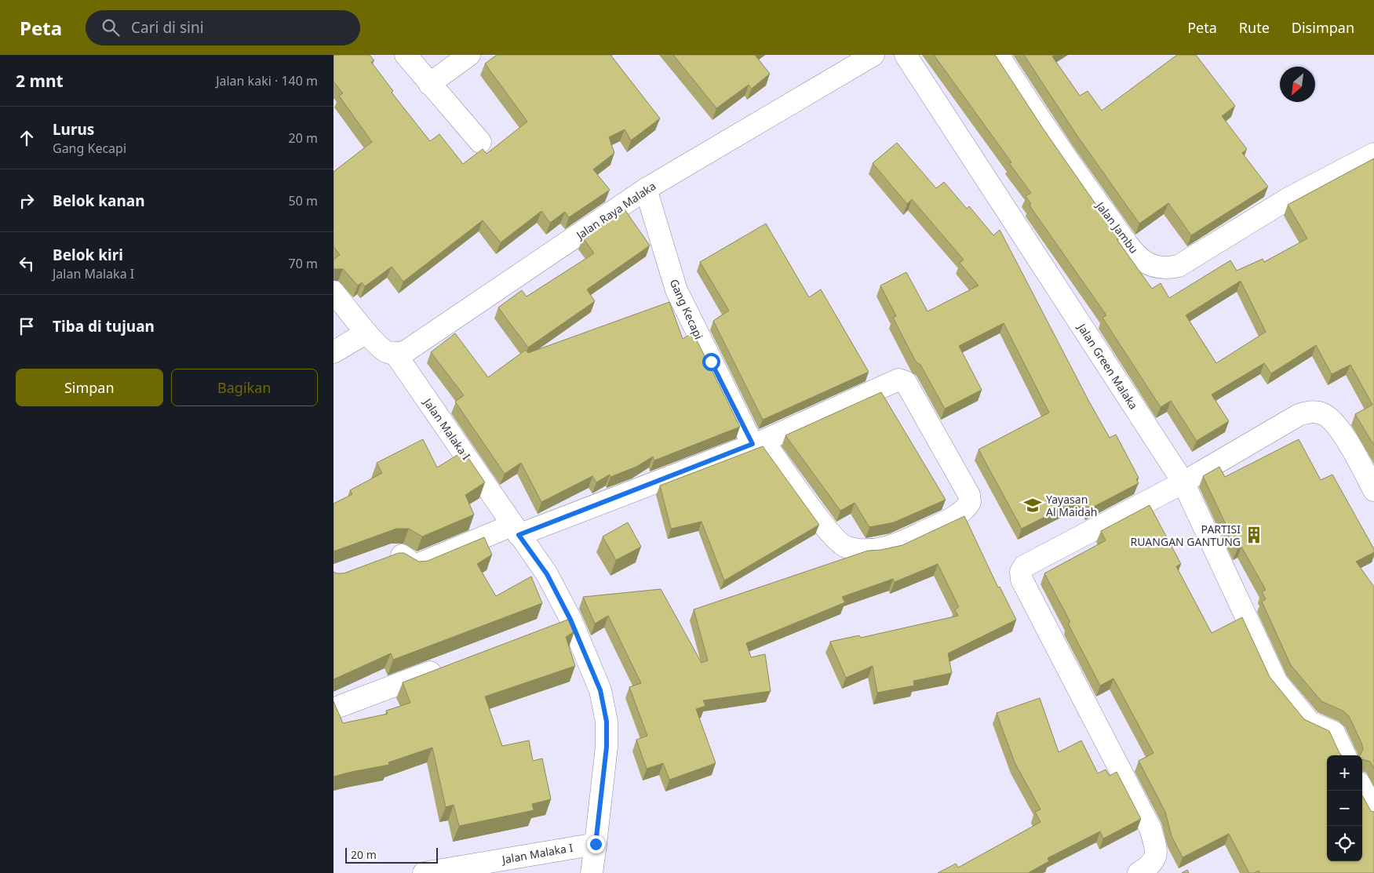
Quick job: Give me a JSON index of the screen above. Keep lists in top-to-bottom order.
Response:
{
  "streets": {
    "street": [
      "Jalan Raya Malaka",
      "Jalan Jambu",
      "Gang Kecapi",
      "Jalan Green Malaka",
      "Jalan Malaka I"
    ]
  },
  "crossings": [
    ["Jalan Raya Malaka", "Gang Kecapi"],
    ["Jalan Raya Malaka", "Jalan Malaka I"]
  ],
  "places": {
    "school or university": ["Yayasan Al Maidah"],
    "building": ["PARTISI RUANGAN GANTUNG"]
  },
  "scale_bar": "20 m",
  "north": "bottom left",
  "page": {
    "header": "Peta",
    "search": "Cari di sini",
    "nav": ["Peta", "Rute", "Disimpan"],
    "heading": ["2 mnt", "Jalan kaki · 140 m"],
    "list": [
      ["Lurus", "Gang Kecapi", "20 m"],
      ["Belok kanan", "50 m"],
      ["Belok kiri", "Jalan Malaka I", "70 m"],
      "Tiba di tujuan"
    ],
    "buttons": ["Simpan", "Bagikan"],
    "map_buttons": ["+", "−"],
    "scale": "20 m"
  }
}
